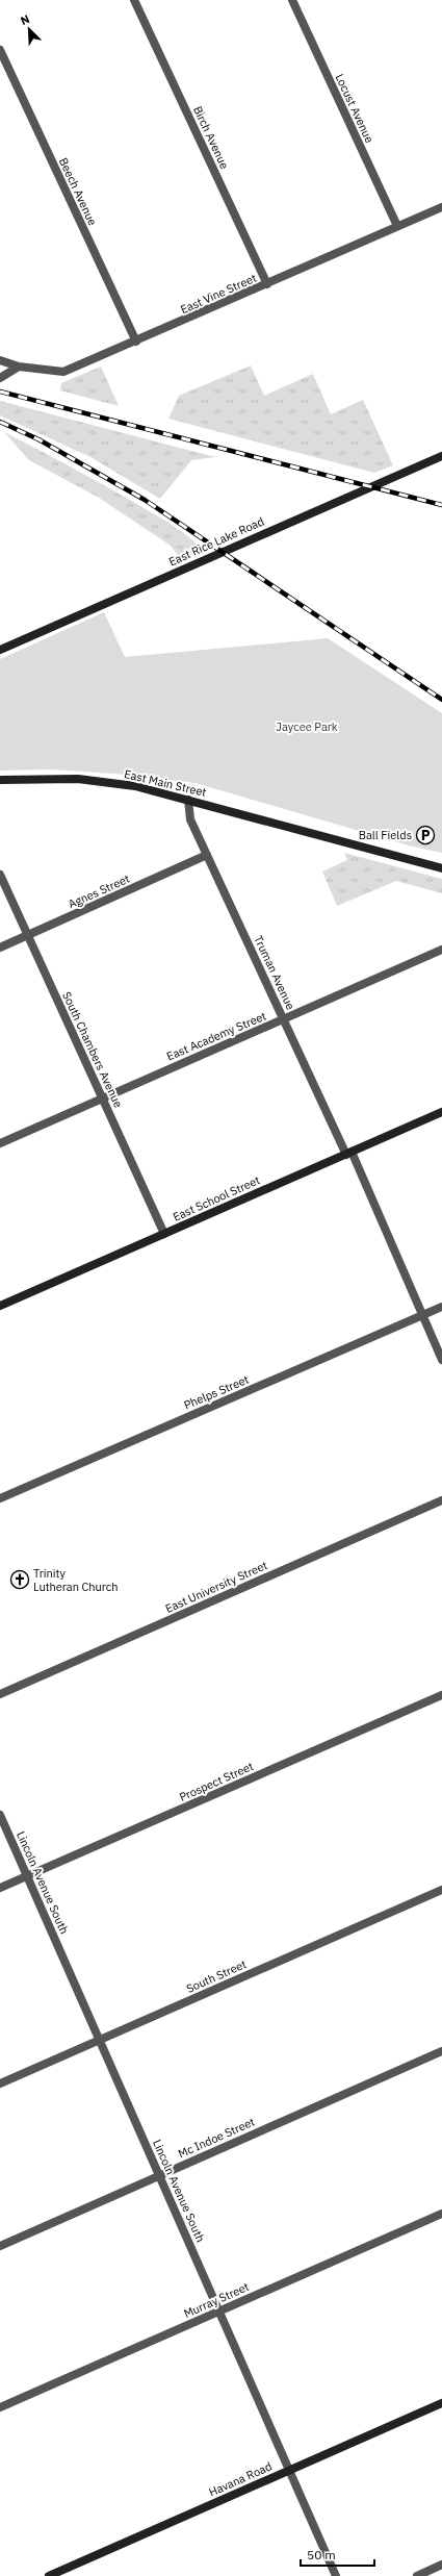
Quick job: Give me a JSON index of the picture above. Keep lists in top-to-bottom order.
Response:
{
  "streets": {
    "street": [
      "Locust Avenue",
      "Birch Avenue",
      "Beech Avenue",
      "East Vine Street",
      "East Rice Lake Road",
      "East Main Street",
      "Agnes Street",
      "Truman Avenue",
      "East Academy Street",
      "South Chambers Avenue",
      "East School Street",
      "Phelps Street",
      "East University Street",
      "Prospect Street",
      "Lincoln Avenue South",
      "South Street",
      "Mc Indoe Street",
      "Murray Street",
      "Havana Road"
    ]
  },
  "crossings": [
    ["Locust Avenue", "East Vine Street"],
    ["Birch Avenue", "East Vine Street"],
    ["Beech Avenue", "East Vine Street"],
    ["East Main Street", "Truman Avenue"],
    ["Agnes Street", "Truman Avenue"],
    ["Agnes Street", "South Chambers Avenue"],
    ["Truman Avenue", "East Academy Street"],
    ["Truman Avenue", "East School Street"],
    ["Truman Avenue", "Phelps Street"],
    ["East Academy Street", "South Chambers Avenue"],
    ["South Chambers Avenue", "East School Street"],
    ["Prospect Street", "Lincoln Avenue South"],
    ["Lincoln Avenue South", "South Street"],
    ["Lincoln Avenue South", "Mc Indoe Street"],
    ["Lincoln Avenue South", "Murray Street"],
    ["Lincoln Avenue South", "Havana Road"]
  ],
  "parks": ["Jaycee Park"],
  "places": {
    "parking": ["Ball Fields"],
    "church": ["Trinity Lutheran Church"]
  },
  "scale_bar": "50 m",
  "north": "top left"
}
